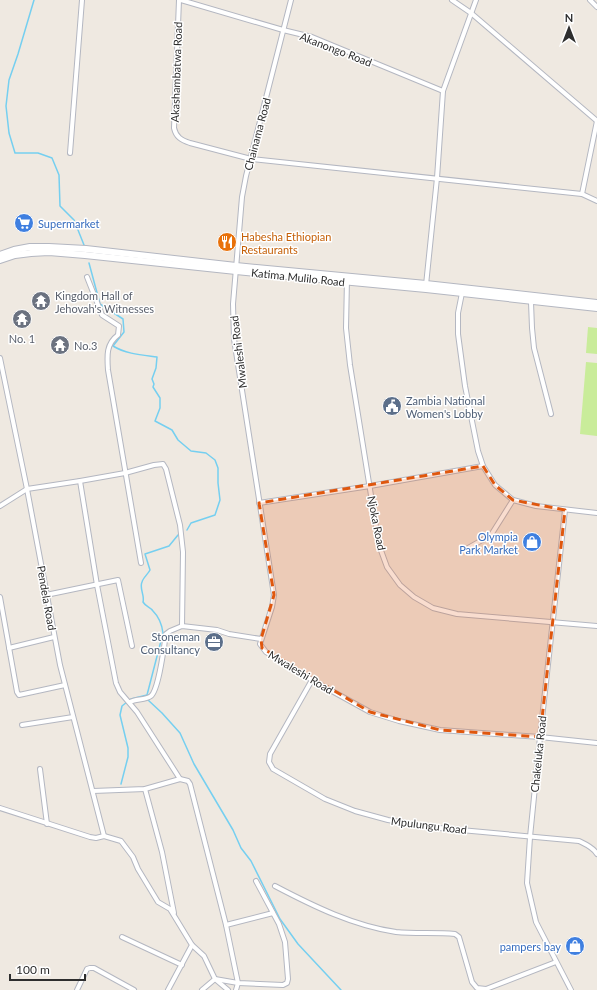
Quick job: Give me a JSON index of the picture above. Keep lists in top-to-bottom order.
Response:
{
  "streets": {
    "main road": ["Katima Mulilo Road"],
    "street": [
      "Akanongo Road",
      "Akashambatwa Road",
      "Chainama Road",
      "Mwaleshi Road",
      "Njoka Road",
      "Pendela Road",
      "Chakeluka Road",
      "Mpulungu Road"
    ]
  },
  "crossings": [
    ["Akanongo Road", "Akashambatwa Road"],
    ["Akanongo Road", "Chainama Road"],
    ["Akashambatwa Road", "Chainama Road"],
    ["Chainama Road", "Katima Mulilo Road"],
    ["Chainama Road", "Mwaleshi Road"],
    ["Katima Mulilo Road", "Mwaleshi Road"],
    ["Katima Mulilo Road", "Njoka Road"],
    ["Mwaleshi Road", "Chakeluka Road"],
    ["Mwaleshi Road", "Mpulungu Road"],
    ["Njoka Road", "Chakeluka Road"],
    ["Chakeluka Road", "Mpulungu Road"]
  ],
  "places": {
    "supermarket": ["Supermarket"],
    "restaurant": ["Habesha Ethiopian Restaurants"],
    "temple": ["Kingdom Hall of Jehovah's Witnesses", "No. 1", "No.3"],
    "public building": ["Zambia National Women's Lobby"],
    "shop": ["Olympia Park Market", "pampers bay"],
    "office": ["Stoneman Consultancy"]
  },
  "scale_bar": "100 m",
  "north": "top"
}
